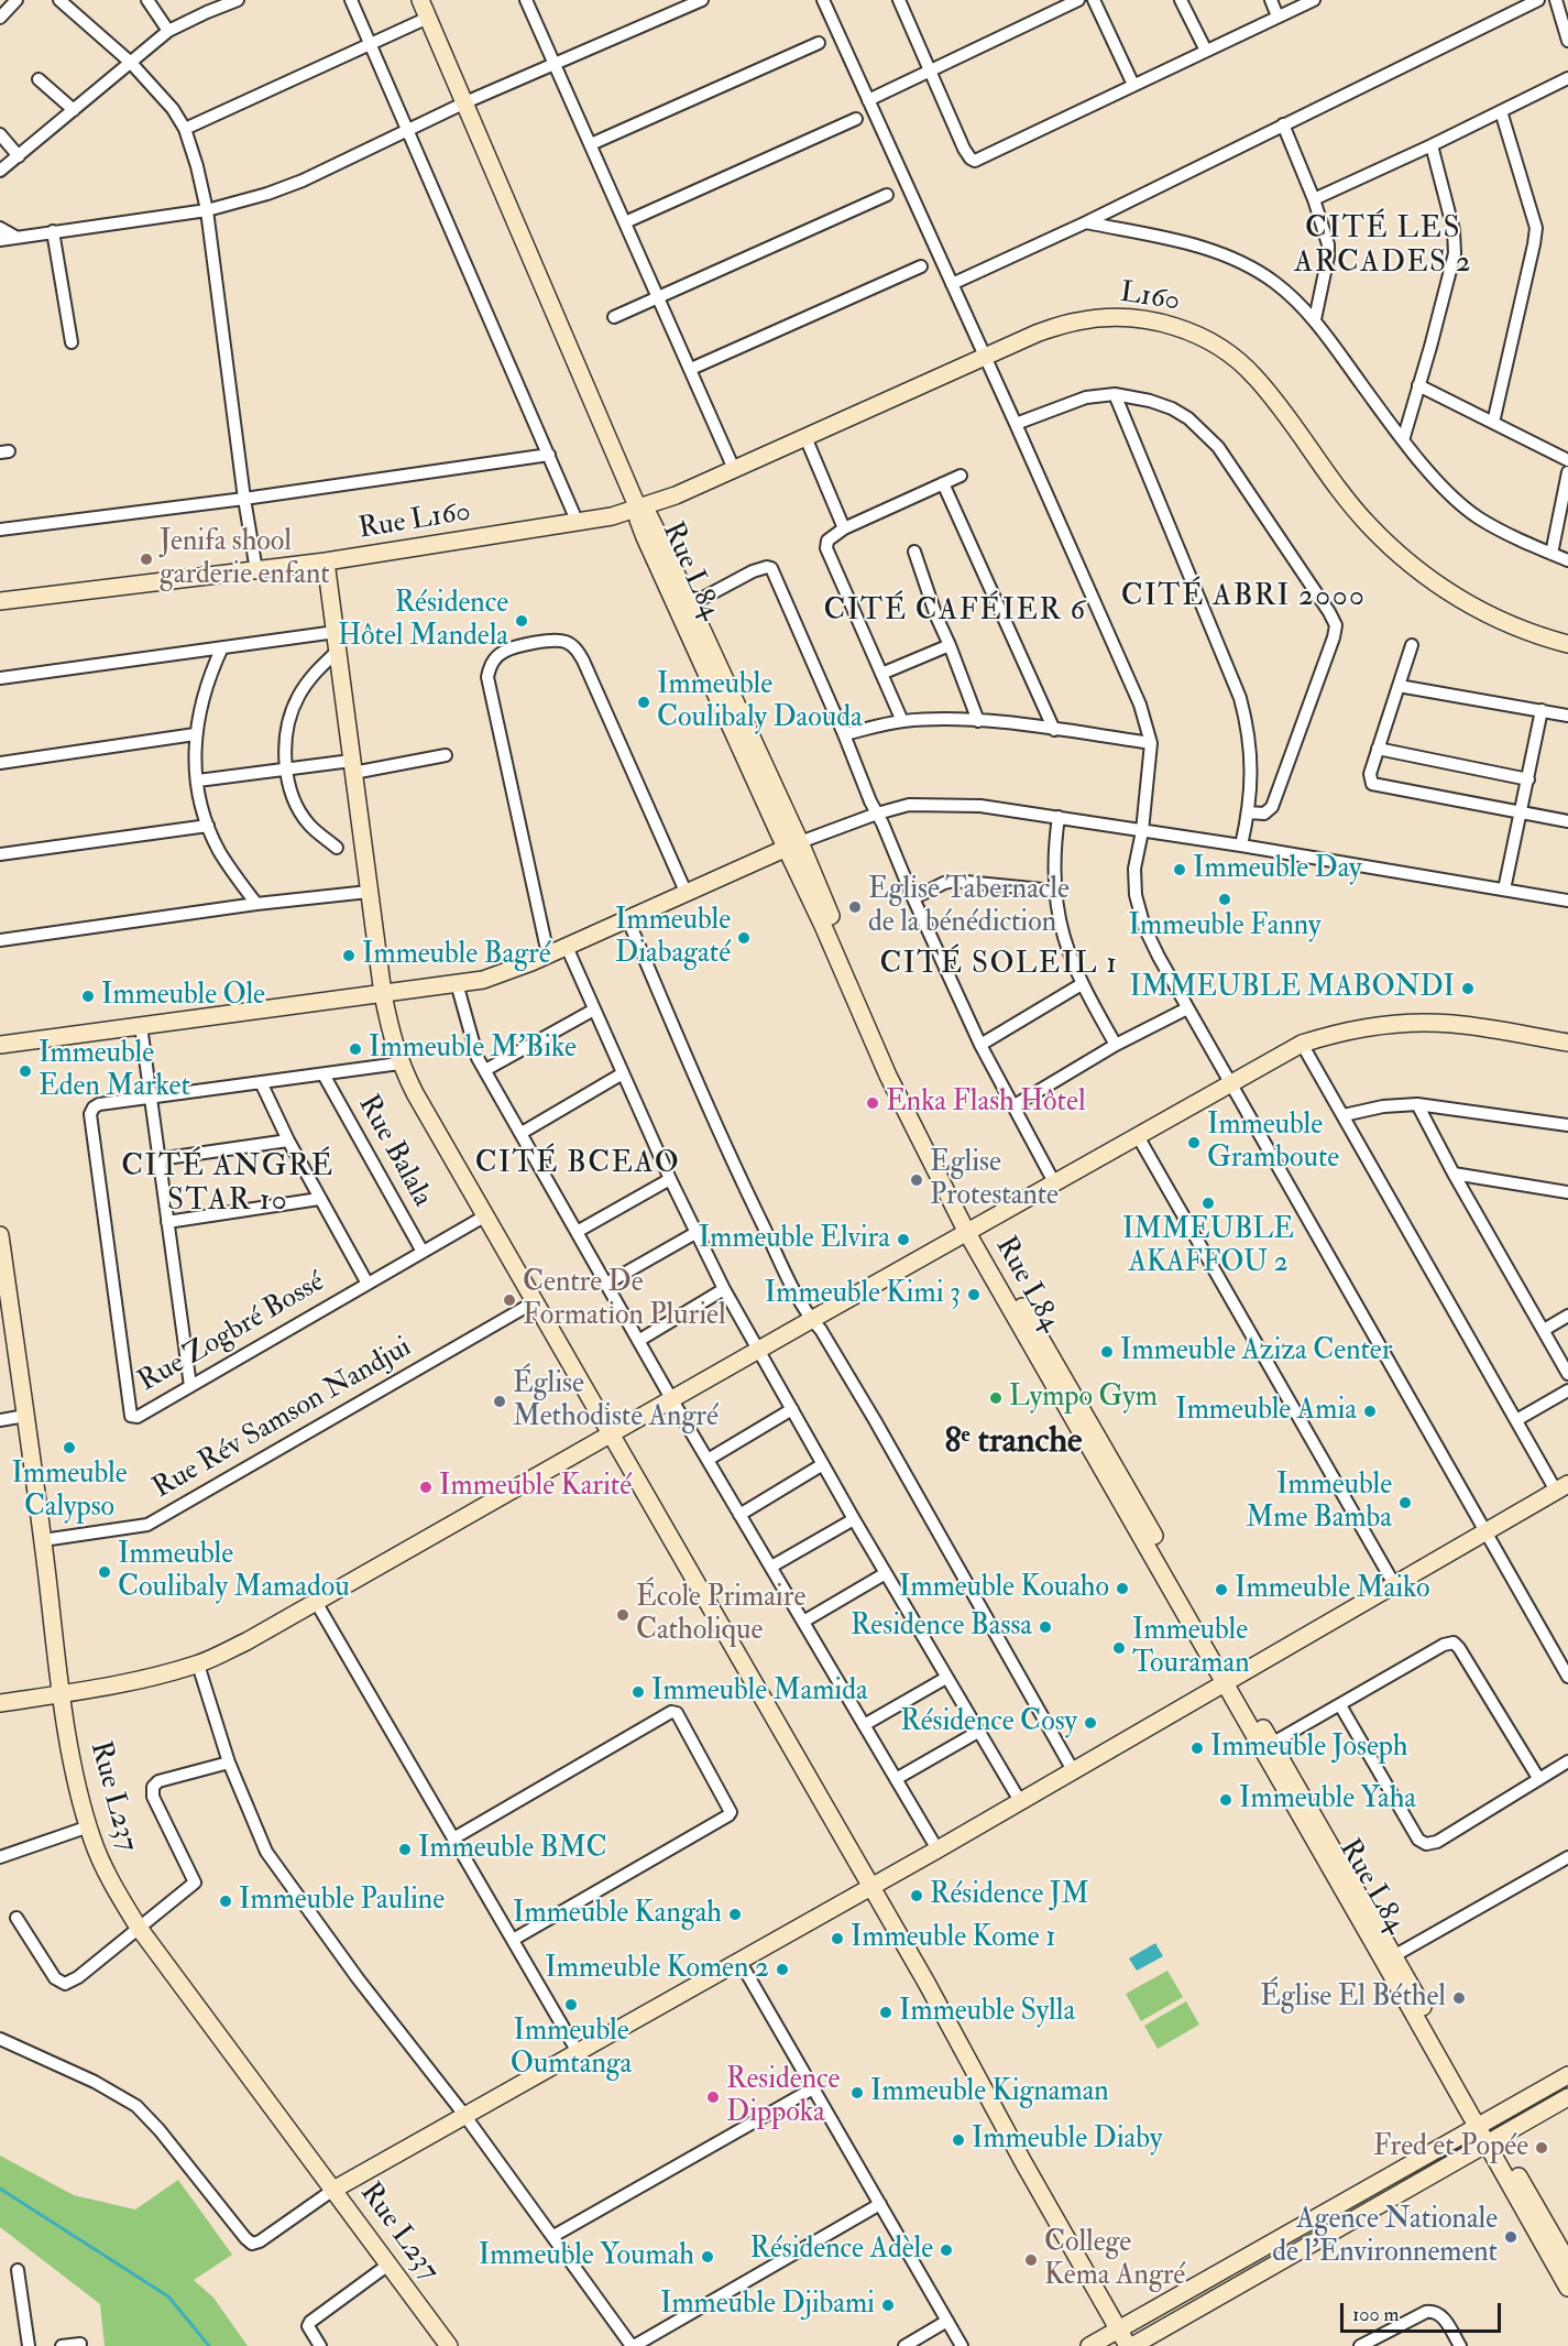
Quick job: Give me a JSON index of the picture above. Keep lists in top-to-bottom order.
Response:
{
  "streets": {
    "street": [
      "L160",
      "Rue L160",
      "Rue L84",
      "Rue Balala",
      "Rue Zogbré Bossé",
      "Rue Rév Samson Nandjui",
      "Rue L237"
    ]
  },
  "crossings": [
    ["L160", "Rue L160"],
    ["L160", "Rue L84"],
    ["Rue L160", "Rue L84"],
    ["Rue Balala", "Rue Zogbré Bossé"],
    ["Rue Rév Samson Nandjui", "Rue L237"]
  ],
  "districts": [
    "CITÉ LES ARCADES 2",
    "CITÉ ABRI 2000",
    "CITÉ CAFÉIER 6",
    "CITÉ SOLEIL 1",
    "CITÉ BCEAO",
    "CITÉ ANGRÉ STAR 10",
    "8ᵉ tranche"
  ],
  "places": [
    "Jenifa shool garderie enfant",
    "Résidence Hôtel Mandela",
    "Immeuble Coulibaly Daouda",
    "Immeuble Day",
    "Immeuble Fanny",
    "Eglise Tabernacle de la bénédiction",
    "Immeuble Diabagaté",
    "Immeuble Bagré",
    "IMMEUBLE MABONDI",
    "Immeuble Ole",
    "Immeuble M’Bike",
    "Immeuble Eden Market",
    "Enka Flash Hôtel",
    "Immeuble Gramboute",
    "Eglise Protestante",
    "IMMEUBLE AKAFFOU 2",
    "Immeuble Elvira",
    "Immeuble Kimi 3",
    "Centre De Formation Pluriel",
    "Immeuble Aziza Center",
    "Lympo Gym",
    "Église Methodiste Angré",
    "Immeuble Amia",
    "Immeuble Calypso",
    "Immeuble Karité",
    "Immeuble Mme Bamba",
    "Immeuble Coulibaly Mamadou",
    "Immeuble Kouaho",
    "Immeuble Maiko",
    "École Primaire Catholique",
    "Residence Bassa",
    "Immeuble Touraman",
    "Immeuble Mamida",
    "Résidence Cosy",
    "Immeuble Joseph",
    "Immeuble Yaha",
    "Immeuble BMC",
    "Résidence JM",
    "Immeuble Pauline",
    "Immeuble Kangah",
    "Immeuble Kome 1",
    "Immeuble Komen 2",
    "Église El Béthel",
    "Immeuble Oumtanga",
    "Immeuble Sylla",
    "Immeuble Kignaman",
    "Residence Dippoka",
    "Immeuble Diaby",
    "Fred et Popée",
    "Agence Nationale de l'Environnement",
    "Résidence Adèle",
    "Immeuble Youmah",
    "College Kema Angré",
    "Immeuble Djibami"
  ],
  "scale_bar": "100 m"
}
